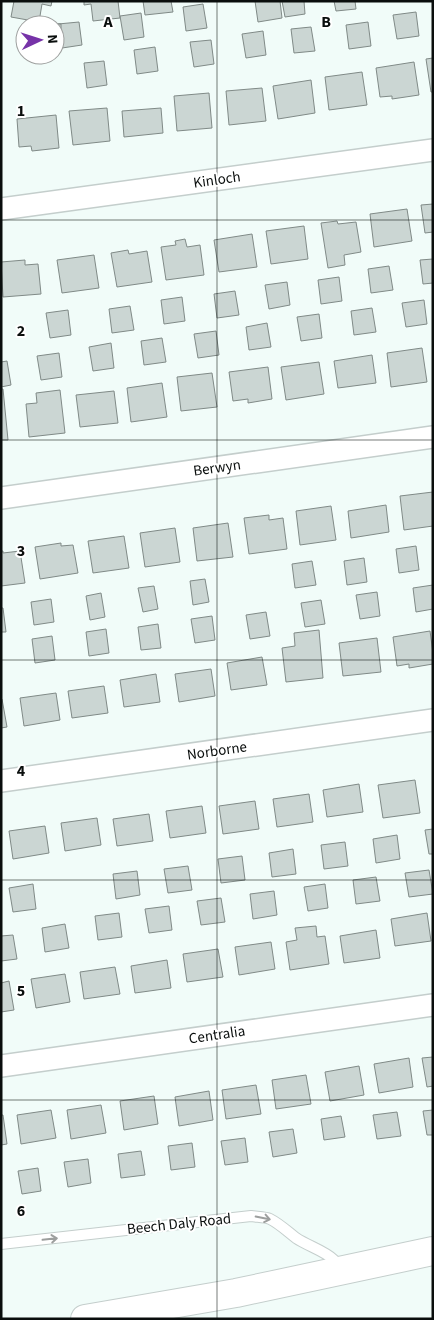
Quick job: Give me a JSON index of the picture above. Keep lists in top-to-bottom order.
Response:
{
  "streets": {
    "street": [
      "Kinloch",
      "Berwyn",
      "Norborne",
      "Centralia"
    ],
    "lane": ["Beech Daly Road"]
  },
  "one_way": ["Beech Daly Road"],
  "north": "right",
  "grid": {
    "columns": ["A", "B"],
    "rows": [
      "1",
      "2",
      "3",
      "4",
      "5",
      "6"
    ]
  }
}
